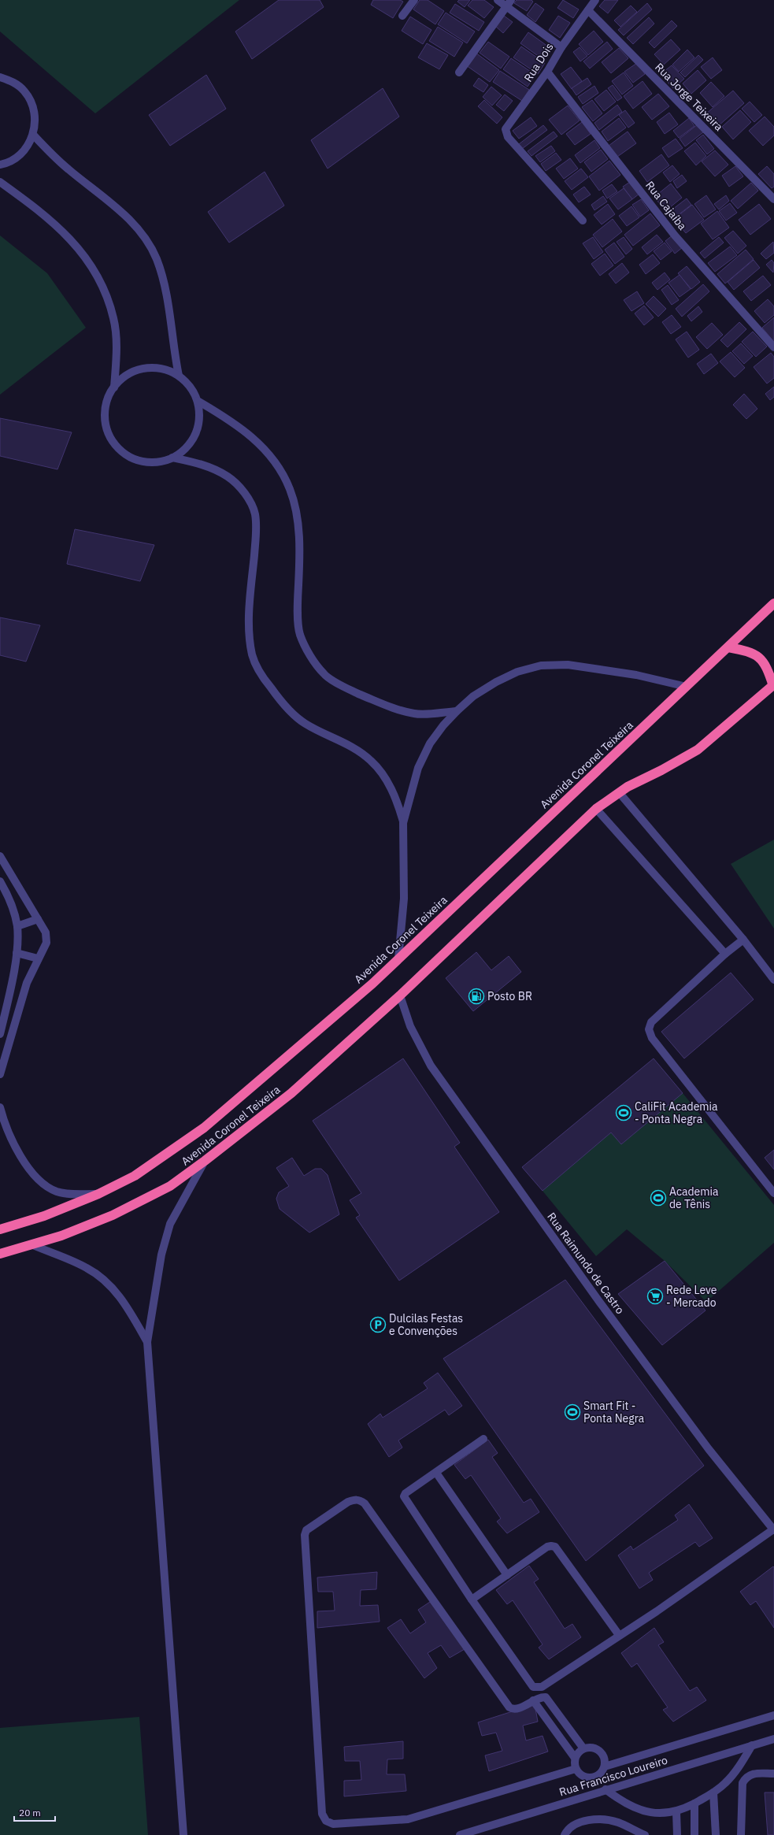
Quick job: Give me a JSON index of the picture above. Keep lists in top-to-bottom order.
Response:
{
  "streets": {
    "highway": ["Avenida Coronel Teixeira"],
    "street": [
      "Rua Dois",
      "Rua Jorge Teixeira",
      "Rua Cajaíba",
      "Rua Raimundo de Castro",
      "Rua Francisco Loureiro"
    ]
  },
  "crossings": [
    ["Rua Dois", "Rua Jorge Teixeira"],
    ["Rua Dois", "Rua Cajaíba"],
    ["Avenida Coronel Teixeira", "Rua Raimundo de Castro"]
  ],
  "places": {
    "fuel station": ["Posto BR"],
    "sports": ["CaliFit Academia - Ponta Negra", "Academia de Tênis", "Smart Fit - Ponta Negra"],
    "supermarket": ["Rede Leve - Mercado"],
    "parking": ["Dulcilas Festas e Convenções"]
  },
  "scale_bar": "20 m"
}
